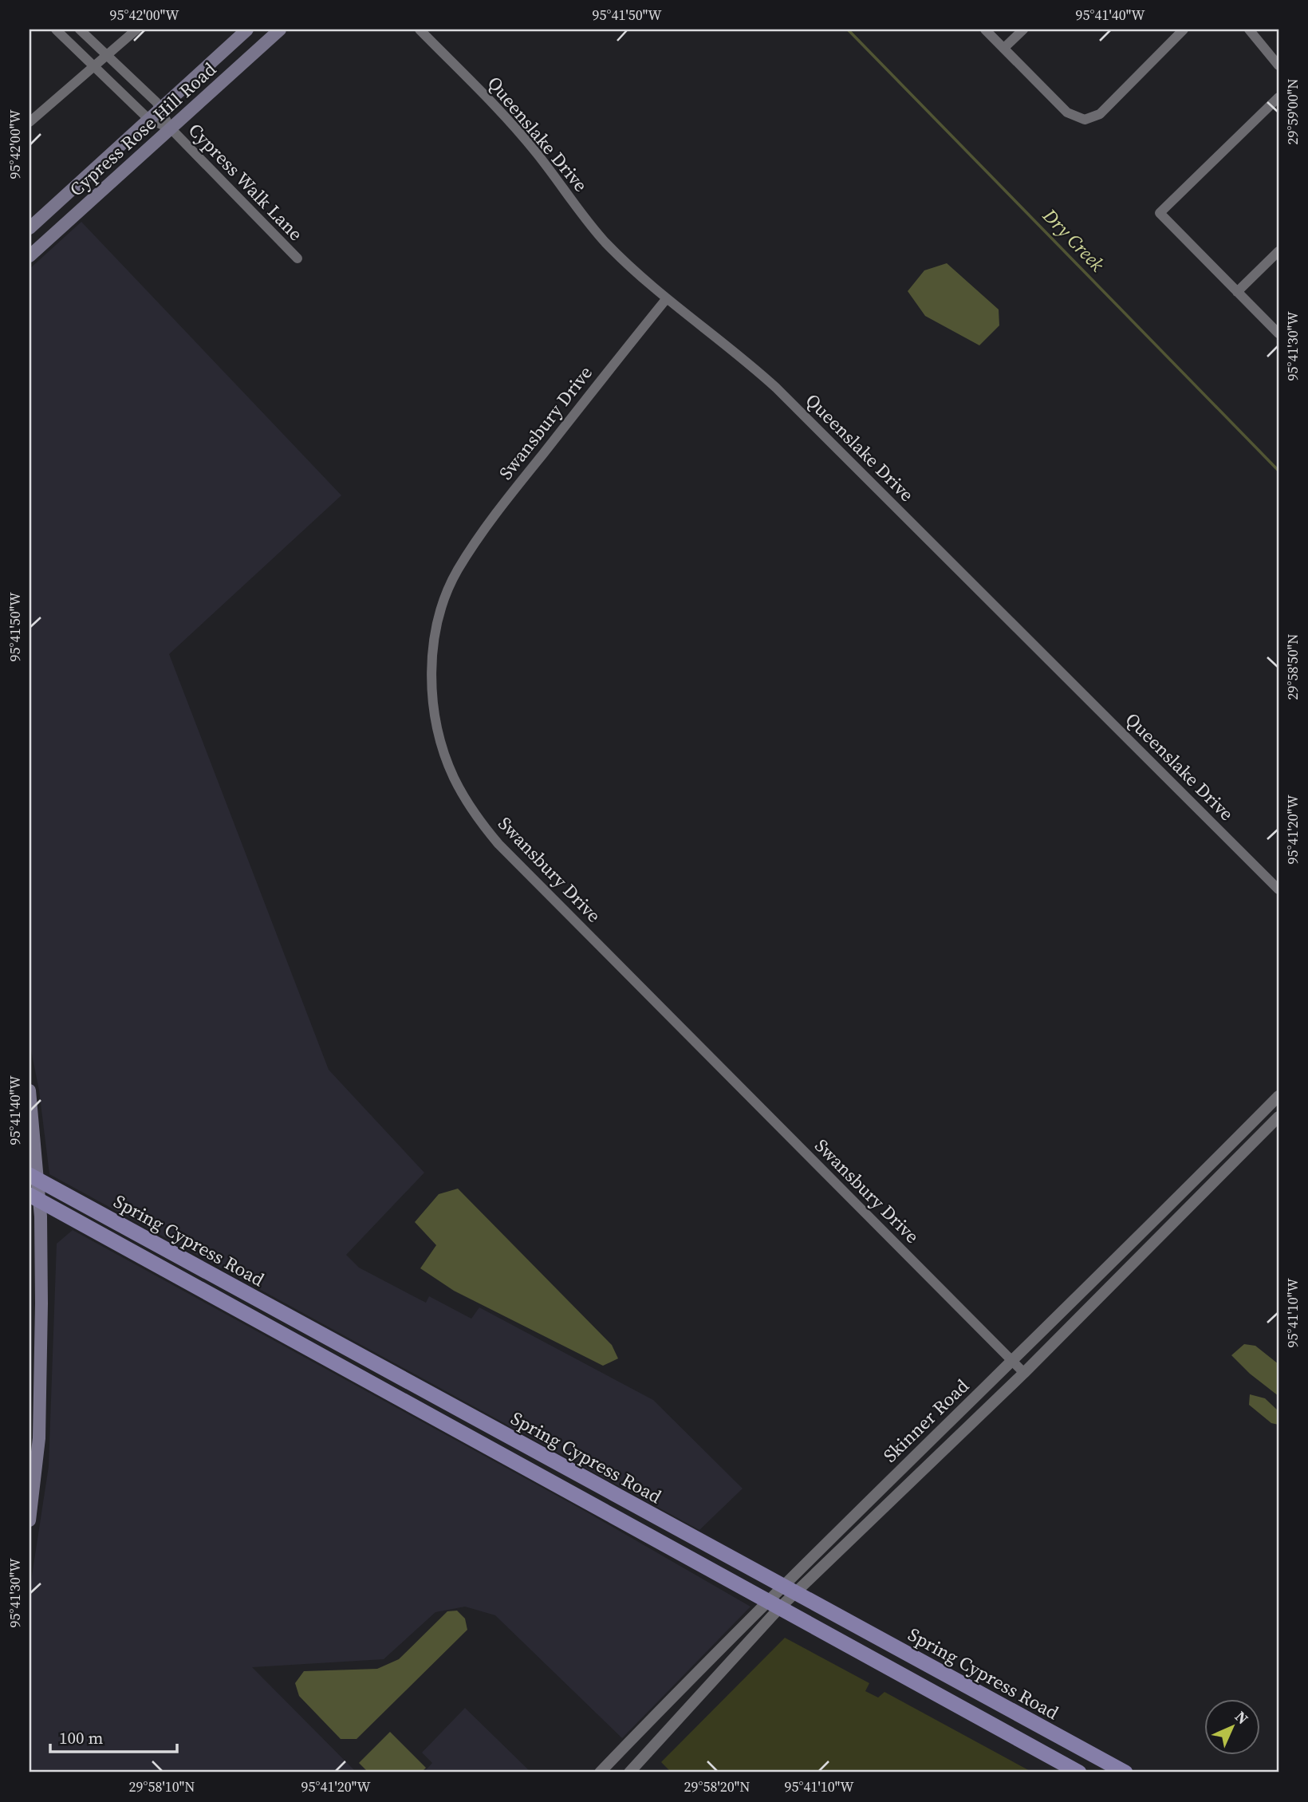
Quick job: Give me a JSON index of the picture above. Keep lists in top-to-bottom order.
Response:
{
  "streets": {
    "main road": ["Cypress Rose Hill Road", "Spring Cypress Road"],
    "street": [
      "Queenslake Drive",
      "Cypress Walk Lane",
      "Swansbury Drive",
      "Skinner Road"
    ]
  },
  "crossings": [
    ["Cypress Rose Hill Road", "Cypress Walk Lane"],
    ["Queenslake Drive", "Swansbury Drive"],
    ["Swansbury Drive", "Skinner Road"],
    ["Spring Cypress Road", "Skinner Road"]
  ],
  "water": ["Dry Creek"],
  "scale_bar": "100 m",
  "north": "top right",
  "coordinates": [
    "95°42'00\"W",
    "95°41'50\"W",
    "95°41'40\"W",
    "29°59'00\"N",
    "95°41'30\"W",
    "29°58'50\"N",
    "95°41'20\"W",
    "95°41'10\"W",
    "29°58'10\"N",
    "29°58'20\"N"
  ]
}
